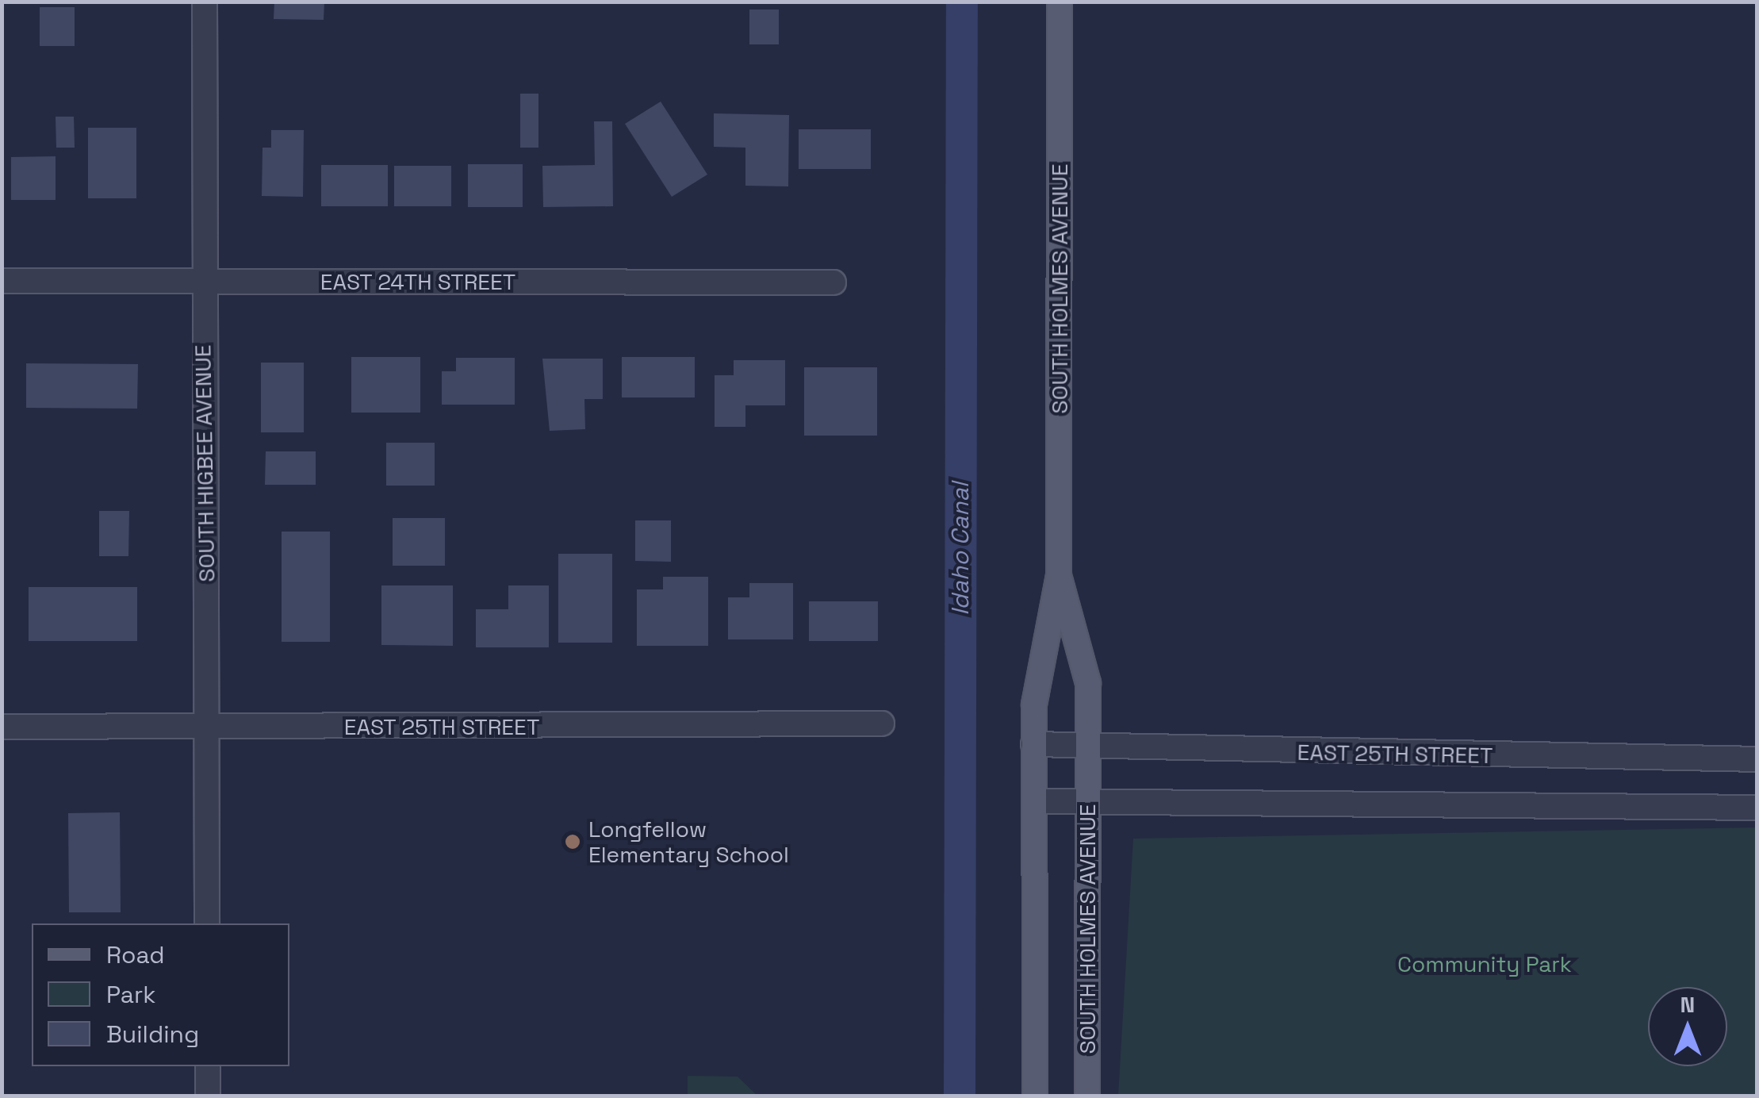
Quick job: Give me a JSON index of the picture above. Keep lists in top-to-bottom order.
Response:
{
  "streets": {
    "main road": ["SOUTH HOLMES AVENUE"],
    "street": ["EAST 24TH STREET", "SOUTH HIGBEE AVENUE", "EAST 25TH STREET"]
  },
  "crossings": [
    ["EAST 24TH STREET", "SOUTH HIGBEE AVENUE"],
    ["SOUTH HOLMES AVENUE", "EAST 25TH STREET"],
    ["SOUTH HIGBEE AVENUE", "EAST 25TH STREET"]
  ],
  "water": ["Idaho Canal"],
  "parks": ["Community Park"],
  "places": ["Longfellow Elementary School"],
  "legend": ["Road", "Park", "Building"],
  "north": "top"
}
